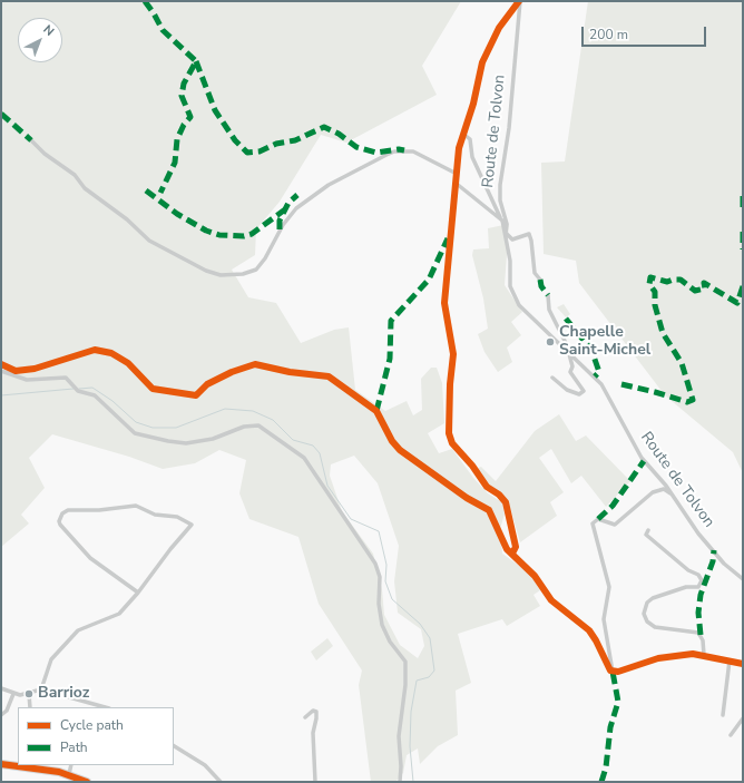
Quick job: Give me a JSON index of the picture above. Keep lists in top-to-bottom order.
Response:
{
  "streets": {
    "street": ["Route de Tolvon"]
  },
  "places": ["Chapelle Saint-Michel", "Barrioz"],
  "legend": ["Cycle path", "Path"],
  "scale_bar": "200 m",
  "north": "top right"
}
